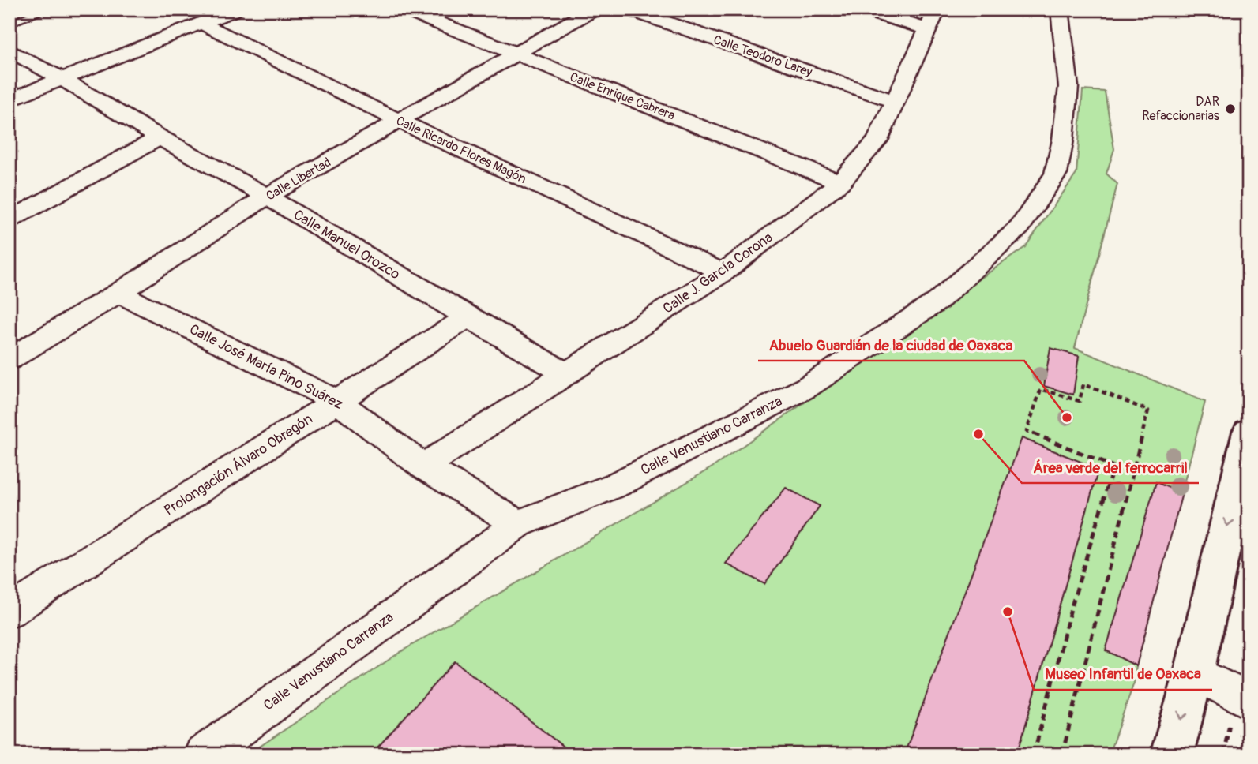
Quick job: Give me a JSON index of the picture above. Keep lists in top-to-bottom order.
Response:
{
  "streets": {
    "street": [
      "Calle Teodoro Larey",
      "Calle Enrique Cabrera",
      "Calle Ricardo Flores Magón",
      "Calle Libertad",
      "Calle Manuel Orozco",
      "Calle J. García Corona",
      "Calle José María Pino Suárez",
      "Calle Venustiano Carranza",
      "Prolongación Álvaro Obregón"
    ]
  },
  "crossings": [
    ["Calle Teodoro Larey", "Calle J. García Corona"],
    ["Calle Enrique Cabrera", "Calle Libertad"],
    ["Calle Enrique Cabrera", "Calle J. García Corona"],
    ["Calle Ricardo Flores Magón", "Calle Libertad"],
    ["Calle Ricardo Flores Magón", "Calle J. García Corona"],
    ["Calle Libertad", "Calle Manuel Orozco"],
    ["Calle Libertad", "Calle José María Pino Suárez"],
    ["Calle Manuel Orozco", "Calle J. García Corona"],
    ["Calle Manuel Orozco", "Prolongación Álvaro Obregón"],
    ["Calle J. García Corona", "Calle José María Pino Suárez"],
    ["Calle José María Pino Suárez", "Calle Venustiano Carranza"],
    ["Calle José María Pino Suárez", "Prolongación Álvaro Obregón"]
  ],
  "places": [
    "DAR Refaccionarias",
    "Abuelo Guardián de la ciudad de Oaxaca",
    "Área verde del ferrocarril",
    "Museo Infantil de Oaxaca"
  ]
}
